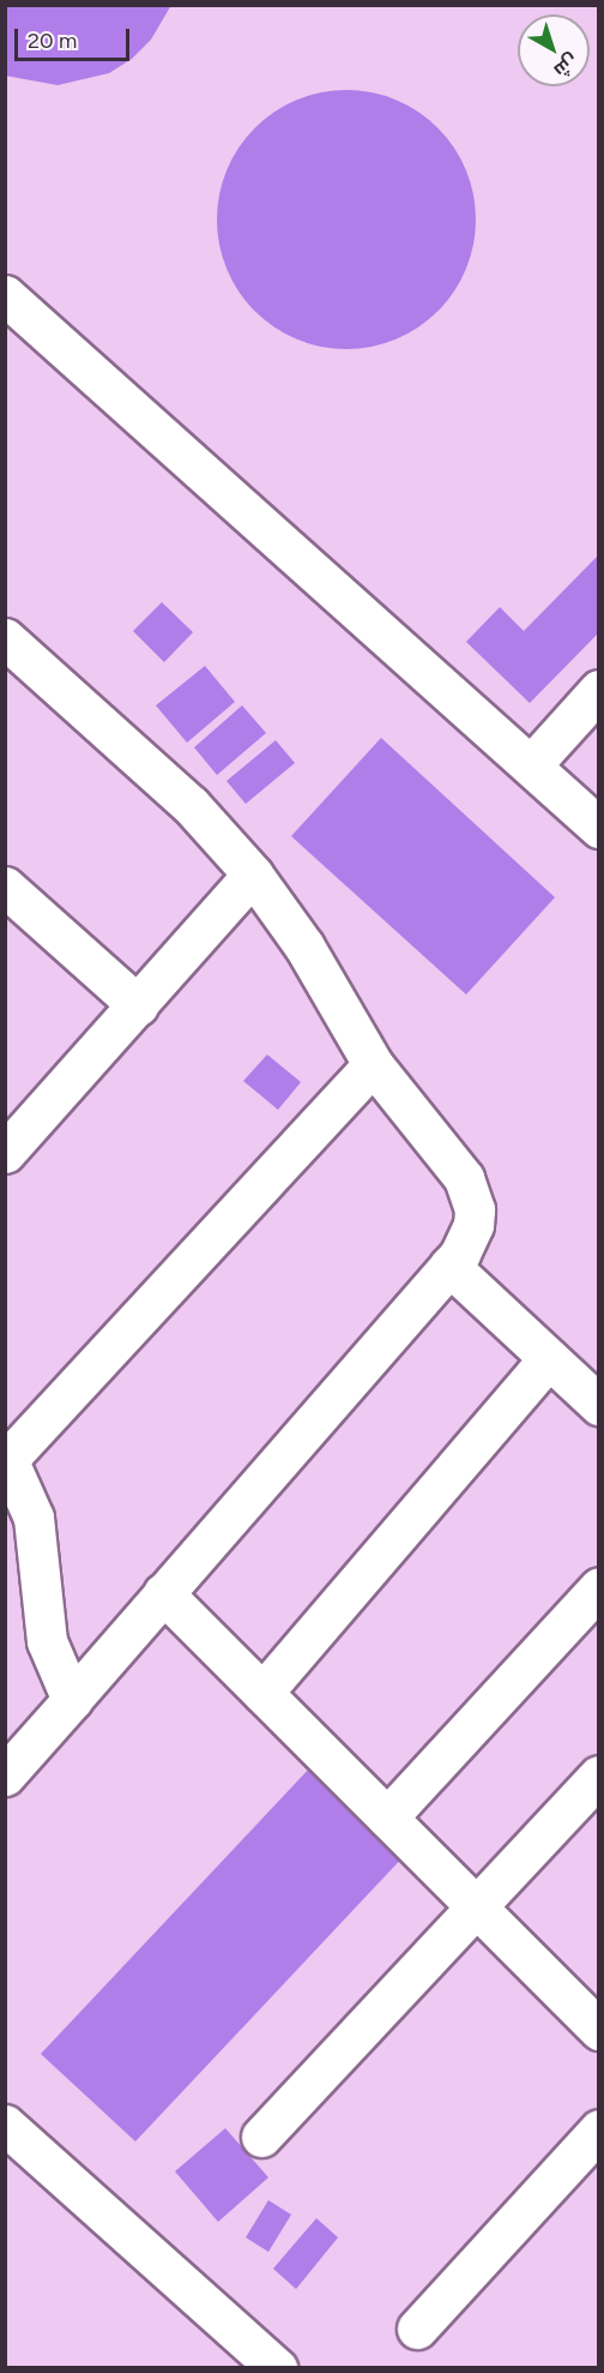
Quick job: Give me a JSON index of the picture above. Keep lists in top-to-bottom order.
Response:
{
  "scale_bar": "20 m",
  "north": "bottom right"
}
